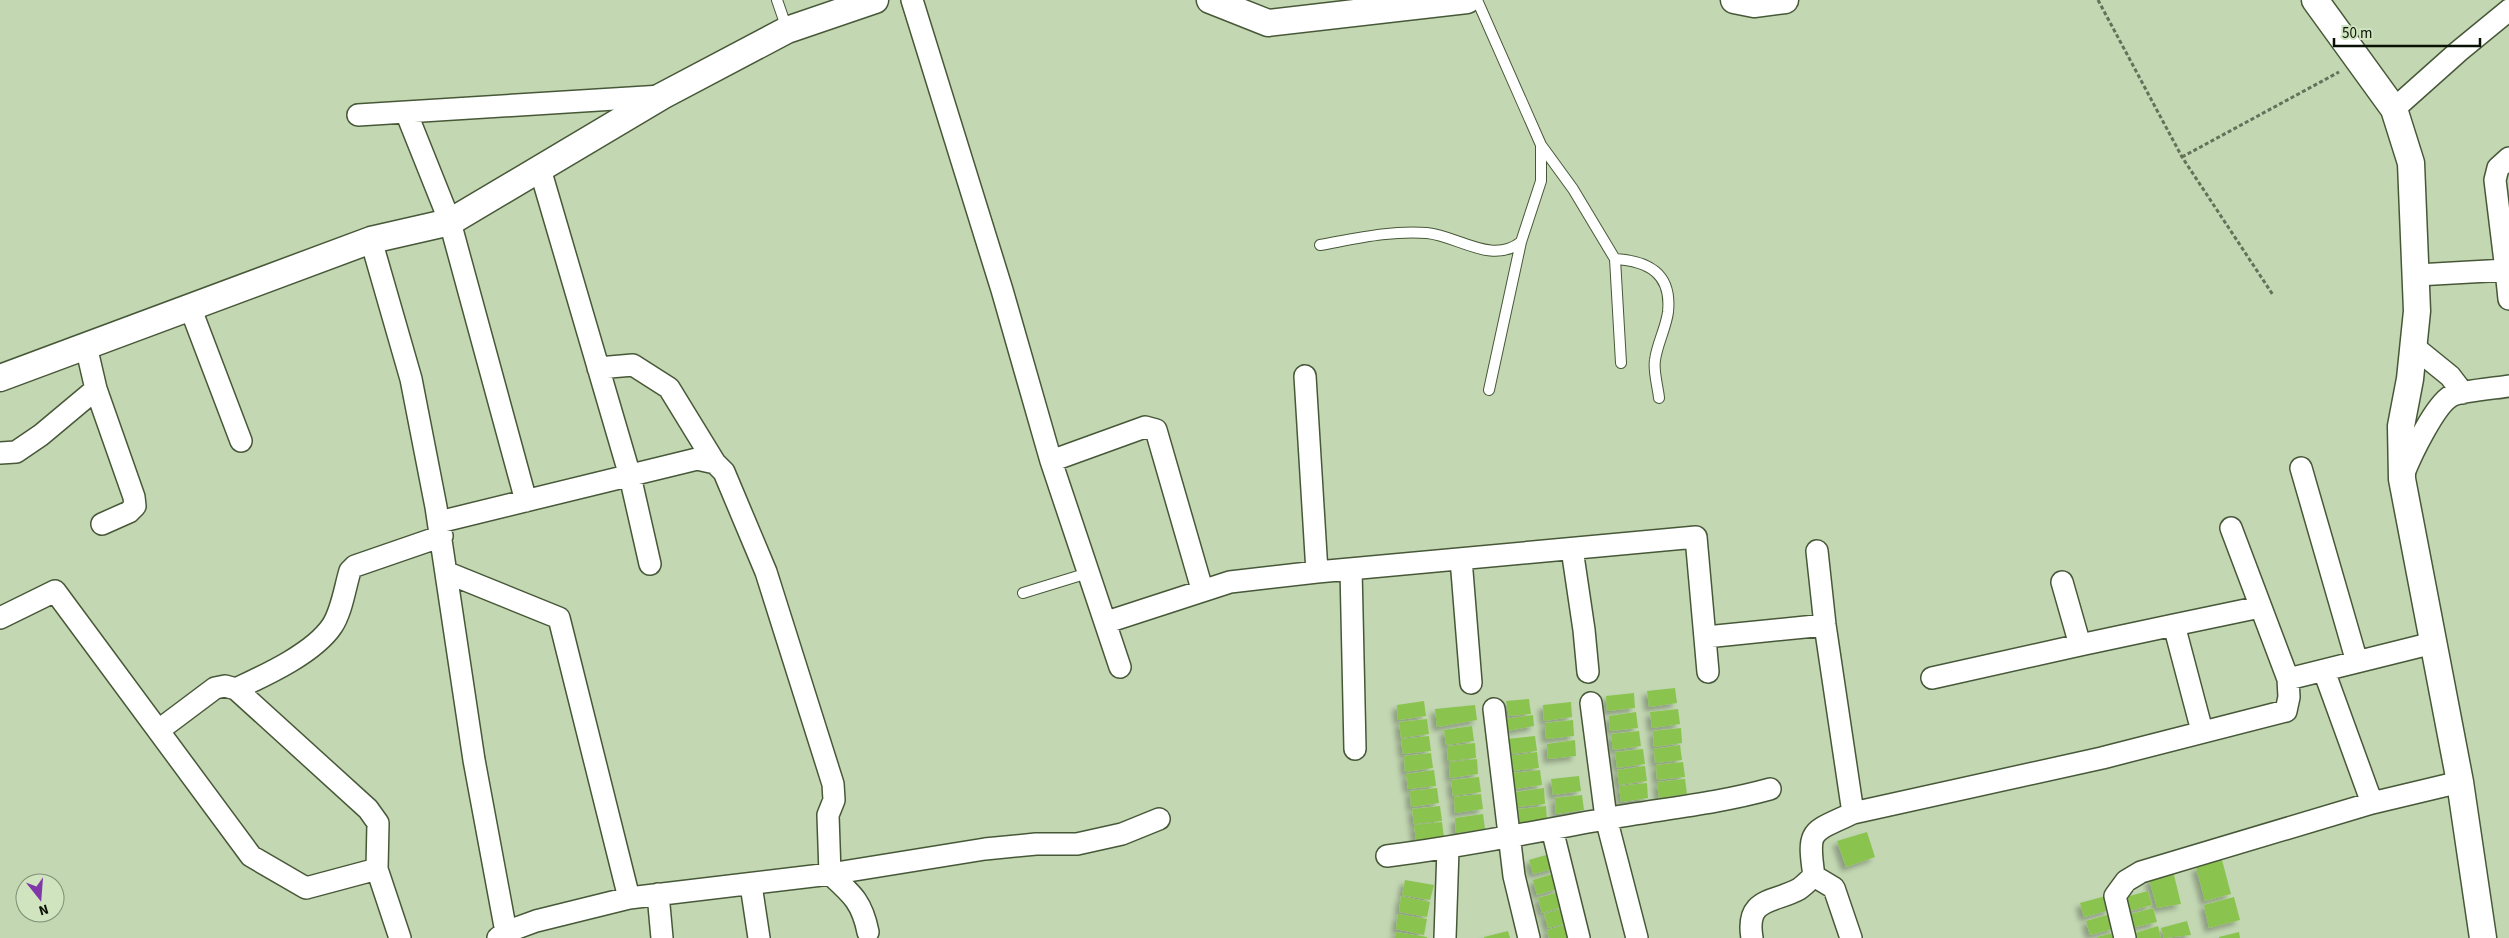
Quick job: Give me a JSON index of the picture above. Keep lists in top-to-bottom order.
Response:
{
  "scale_bar": "50 m",
  "north": "bottom"
}
